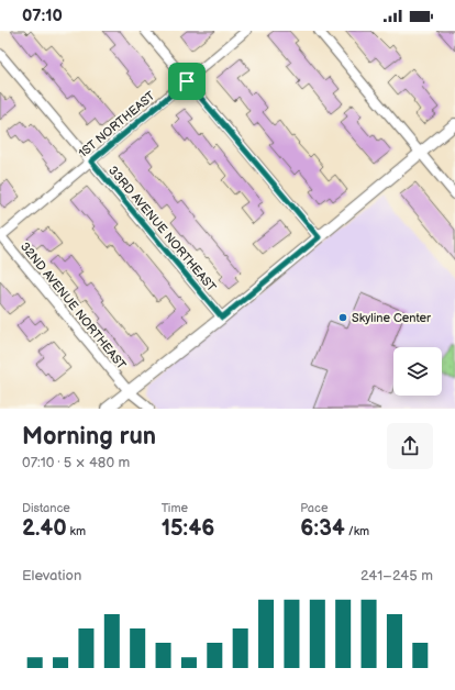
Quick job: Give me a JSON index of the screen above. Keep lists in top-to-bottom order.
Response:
{
  "streets": {
    "street": ["1ST NORTHEAST", "33RD AVENUE NORTHEAST", "32ND AVENUE NORTHEAST"]
  },
  "crossings": [
    ["1ST NORTHEAST", "33RD AVENUE NORTHEAST"],
    ["1ST NORTHEAST", "32ND AVENUE NORTHEAST"]
  ],
  "places": ["Skyline Center"],
  "page": {
    "status": "07:10",
    "heading": ["Morning run", "07:10 · 5 × 480 m"],
    "stats": [
      ["Distance", "2.40 km"],
      ["Time", "15:46"],
      ["Pace", "6:34 /km"]
    ],
    "chart": ["Elevation", "241–245 m"]
  }
}
